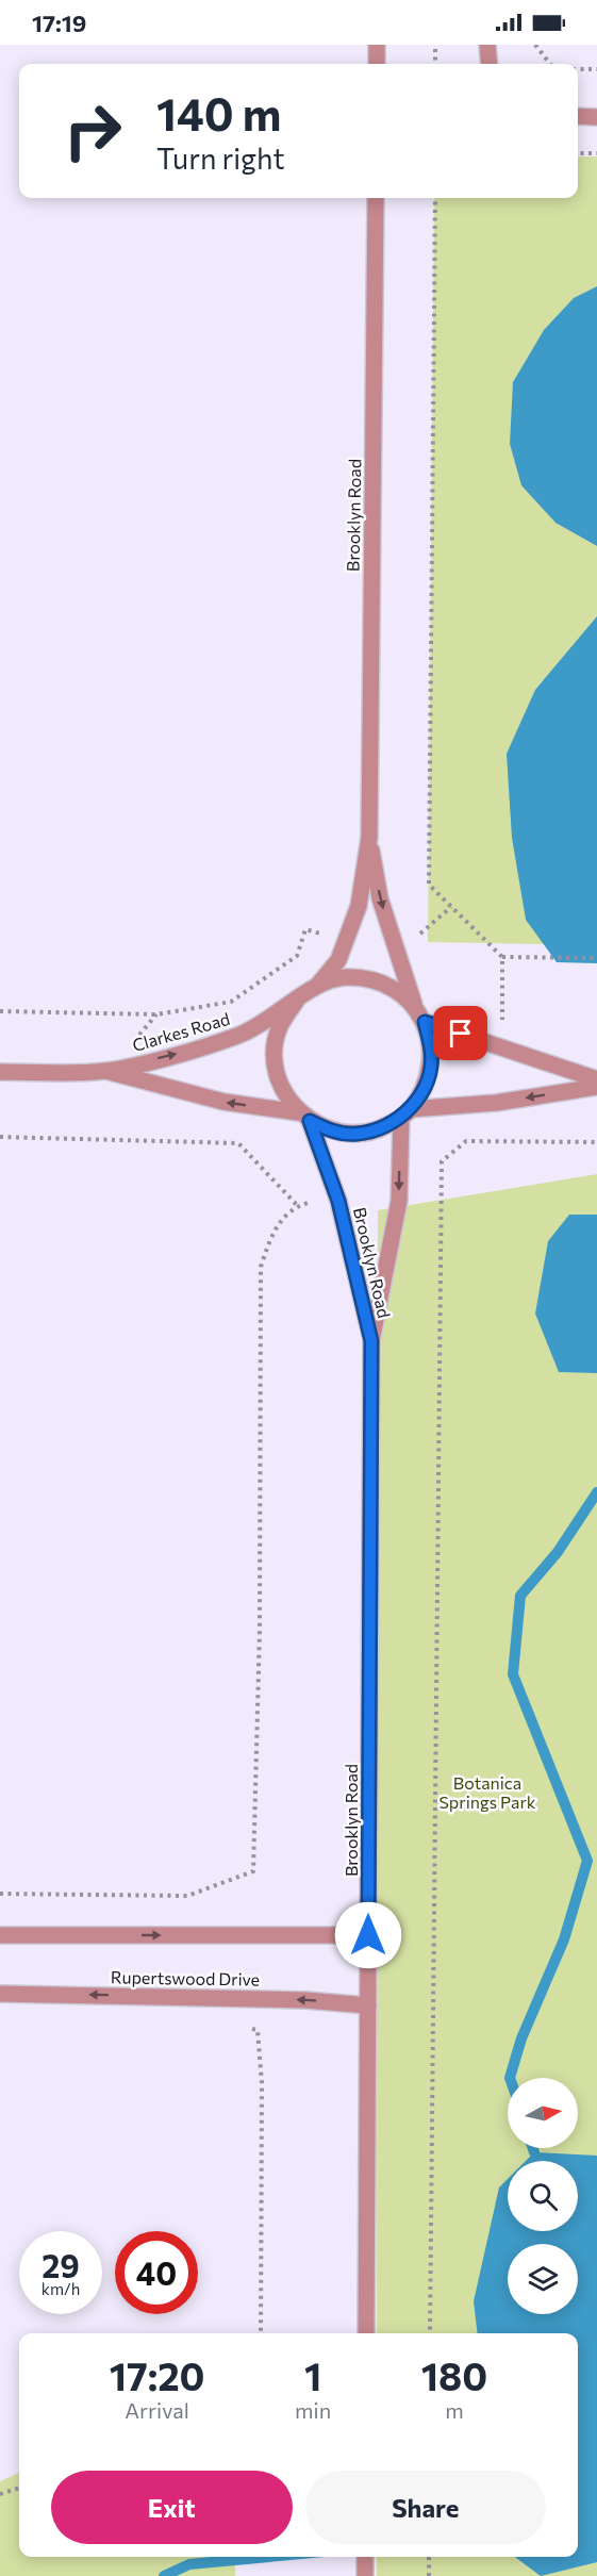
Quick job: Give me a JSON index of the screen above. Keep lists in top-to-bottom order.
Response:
{
  "streets": {
    "street": ["Brooklyn Road", "Clarkes Road", "Rupertswood Drive"]
  },
  "crossings": [
    ["Brooklyn Road", "Clarkes Road"],
    ["Brooklyn Road", "Rupertswood Drive"]
  ],
  "parks": ["Botanica Springs Park"],
  "north": "right",
  "page": {
    "status": "17:19",
    "turn": ["140 m", "Turn right"],
    "speed": "29 km/h",
    "limit": "40",
    "eta": [
      "17:20",
      "Arrival",
      "1",
      "min",
      "180",
      "m"
    ],
    "buttons": ["Exit", "Share"]
  }
}
